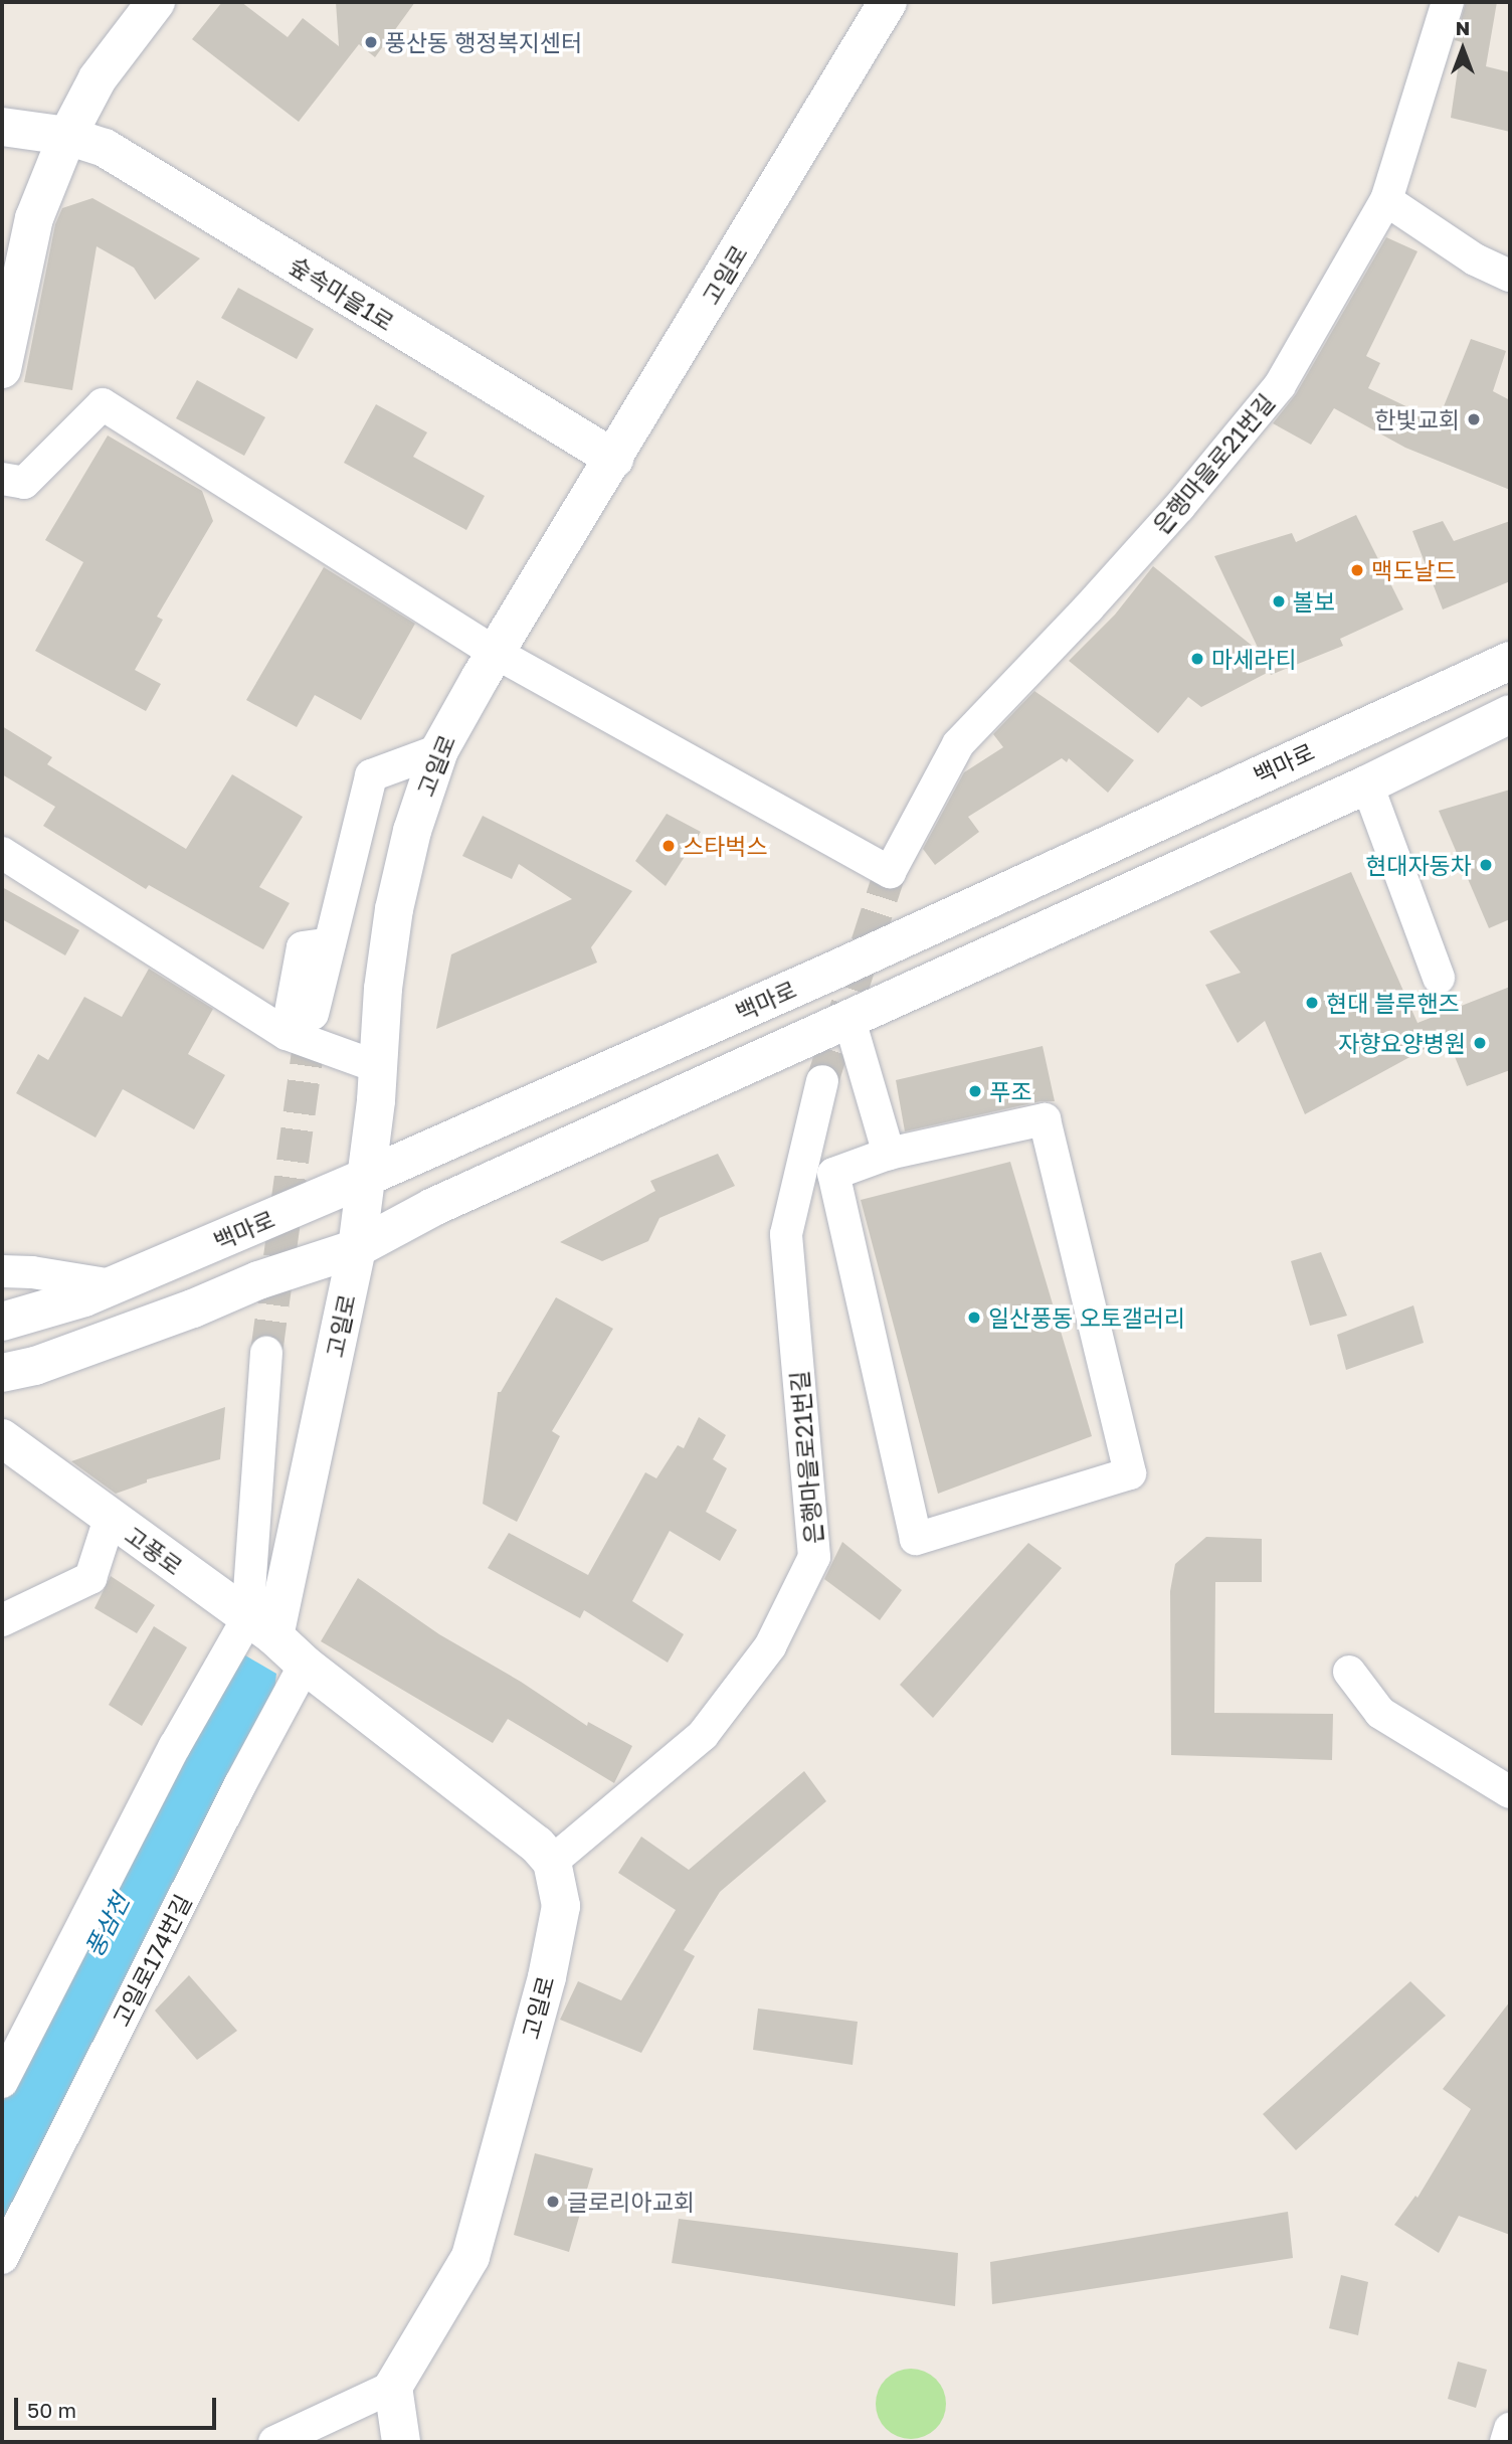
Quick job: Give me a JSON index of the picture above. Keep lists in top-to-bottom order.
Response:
{
  "streets": {
    "main road": [
      "고일로",
      "숲속마을1로",
      "백마로",
      "고풍로"
    ],
    "street": ["은행마을로21번길", "고일로174번길"]
  },
  "crossings": [
    ["고일로", "숲속마을1로"],
    ["고일로", "은행마을로21번길"],
    ["고일로", "백마로"],
    ["고일로", "고풍로"],
    ["고풍로", "고일로174번길"]
  ],
  "water": ["풍삼천"],
  "places": [
    "풍산동 행정복지센터",
    "한빛교회",
    "맥도날드",
    "볼보",
    "마세라티",
    "스타벅스",
    "현대자동차",
    "현대 블루핸즈",
    "자향요양병원",
    "푸조",
    "일산풍동 오토갤러리",
    "글로리아교회"
  ],
  "scale_bar": "50 m",
  "north": "top"
}
